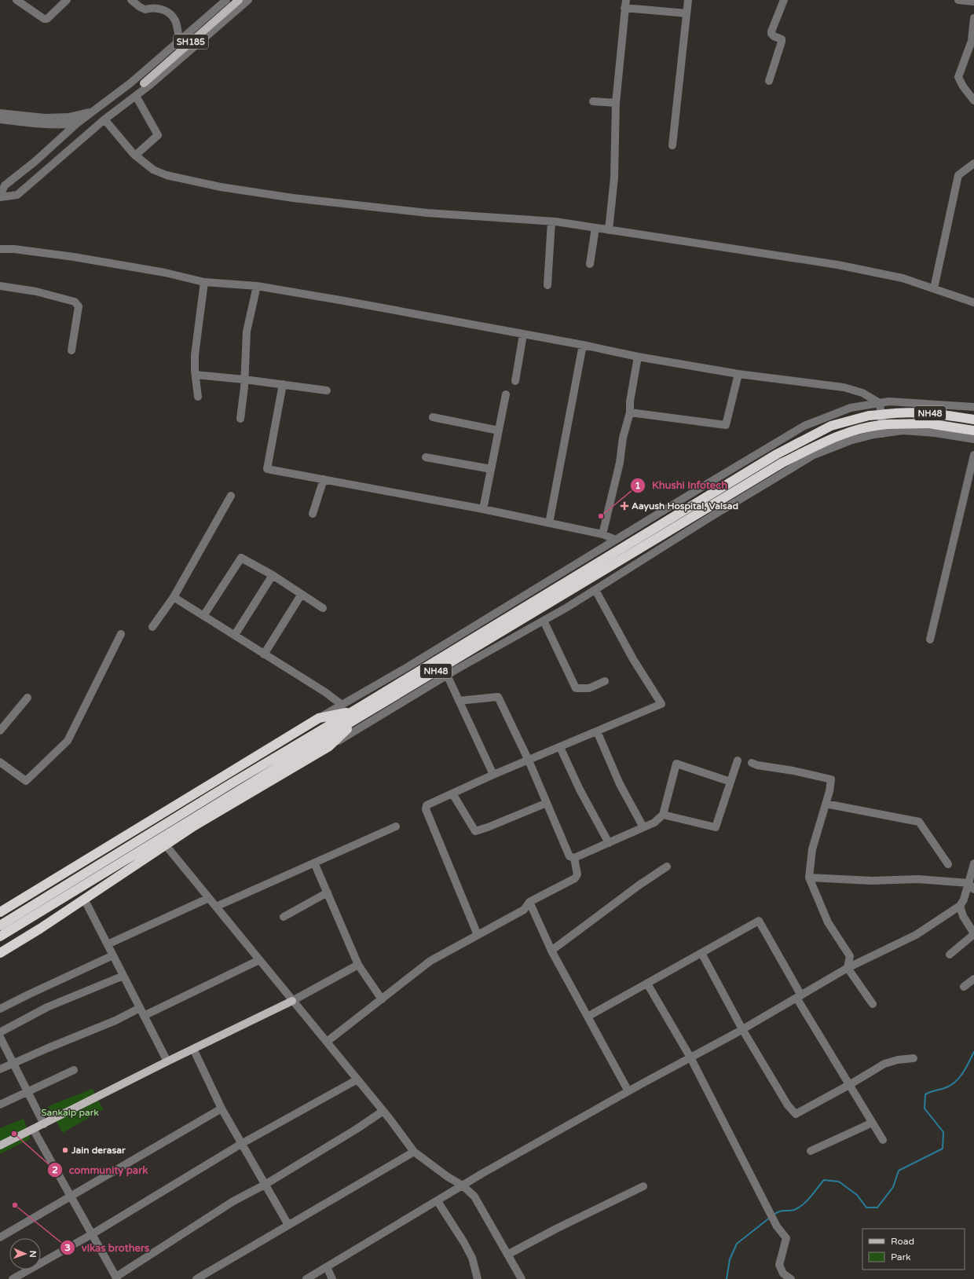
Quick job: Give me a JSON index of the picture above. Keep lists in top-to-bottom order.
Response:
{
  "streets": {
    "highway": ["NH48"],
    "main road": ["SH185"]
  },
  "parks": ["Sankalp park"],
  "places": {
    "health": ["Aayush Hospital, Valsad"],
    "other": [
      "Khushi Infotech",
      "community park",
      "Jain derasar",
      "vikas brothers"
    ]
  },
  "legend": ["Road", "Park"],
  "north": "right"
}
